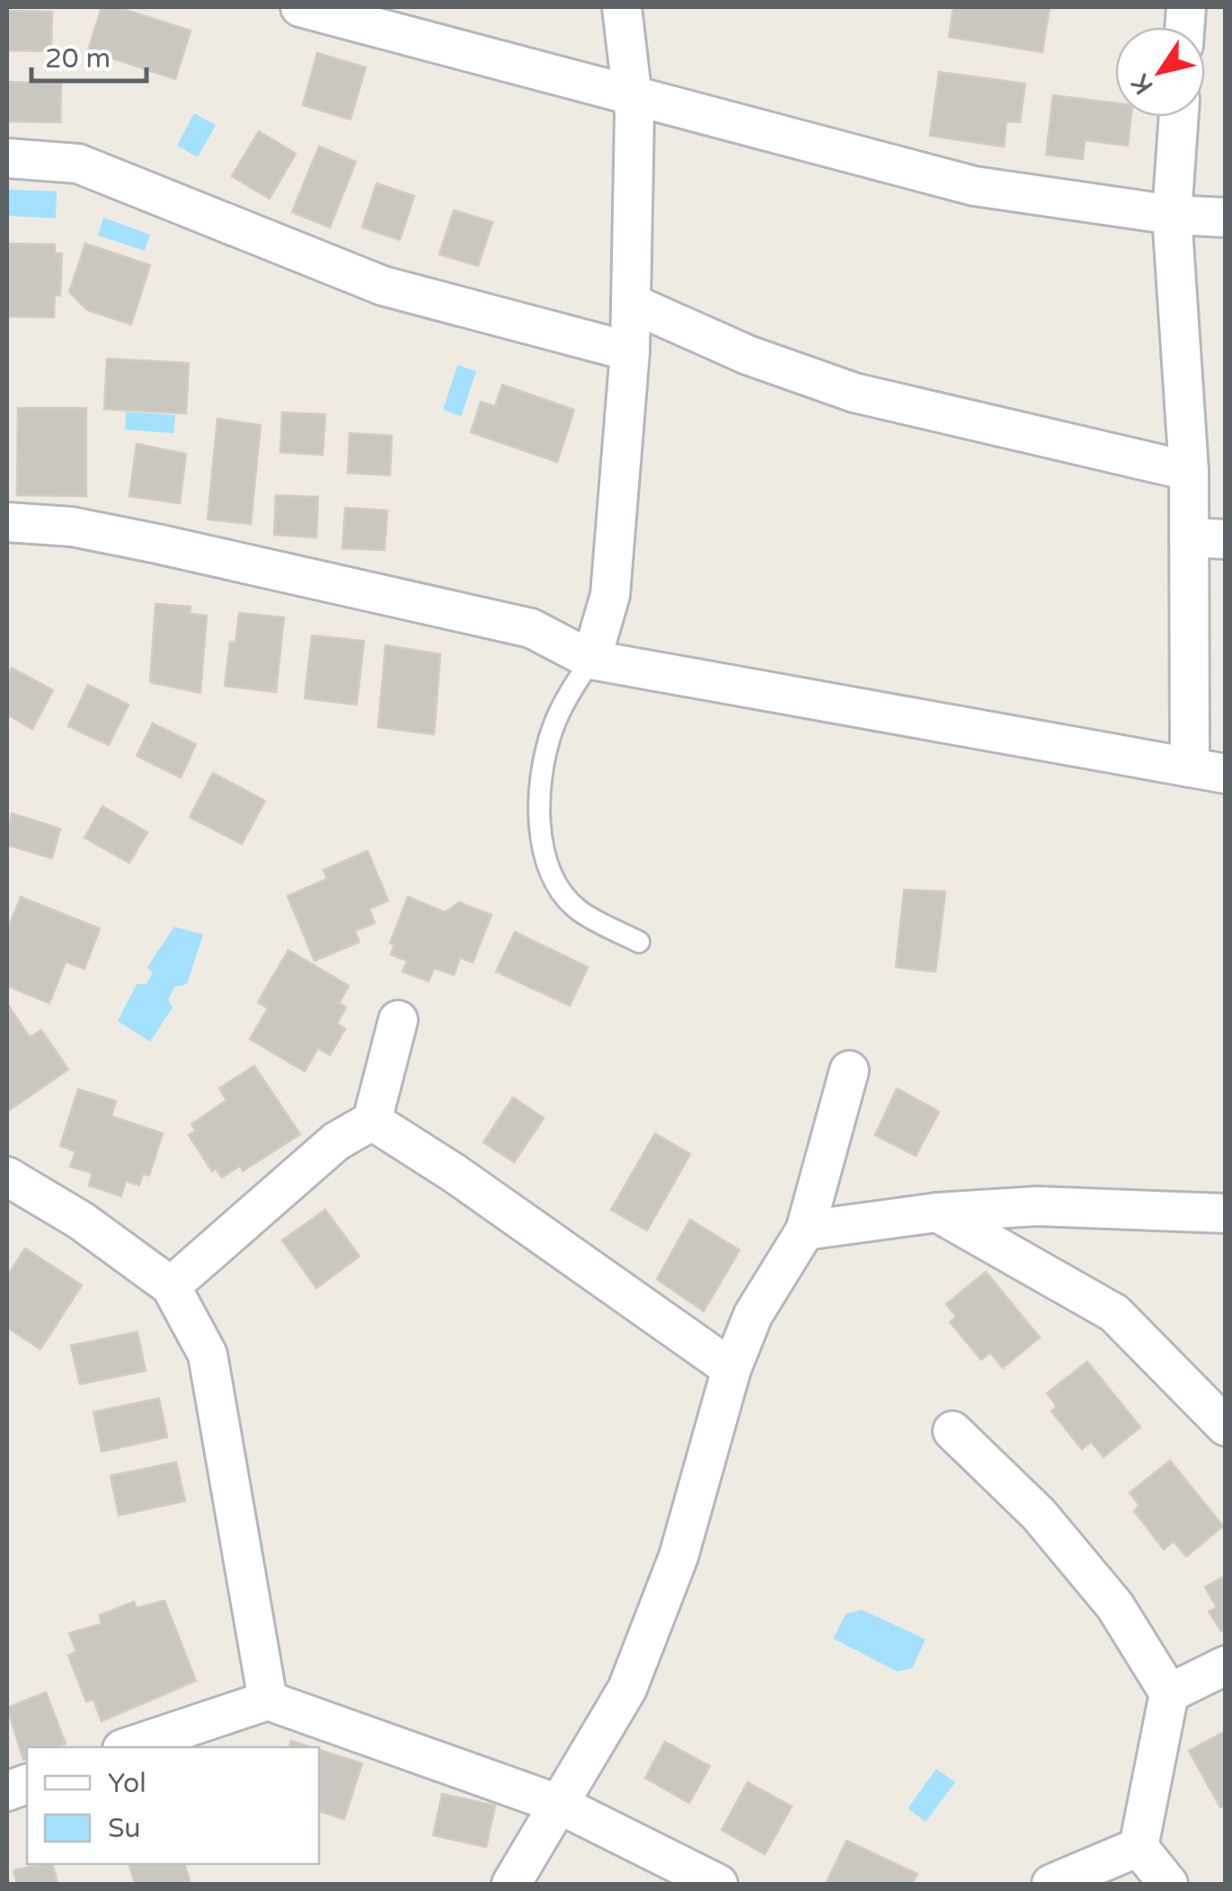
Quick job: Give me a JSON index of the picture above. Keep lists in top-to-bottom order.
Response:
{
  "legend": ["Yol", "Su"],
  "scale_bar": "20 m",
  "north": "bottom left"
}
